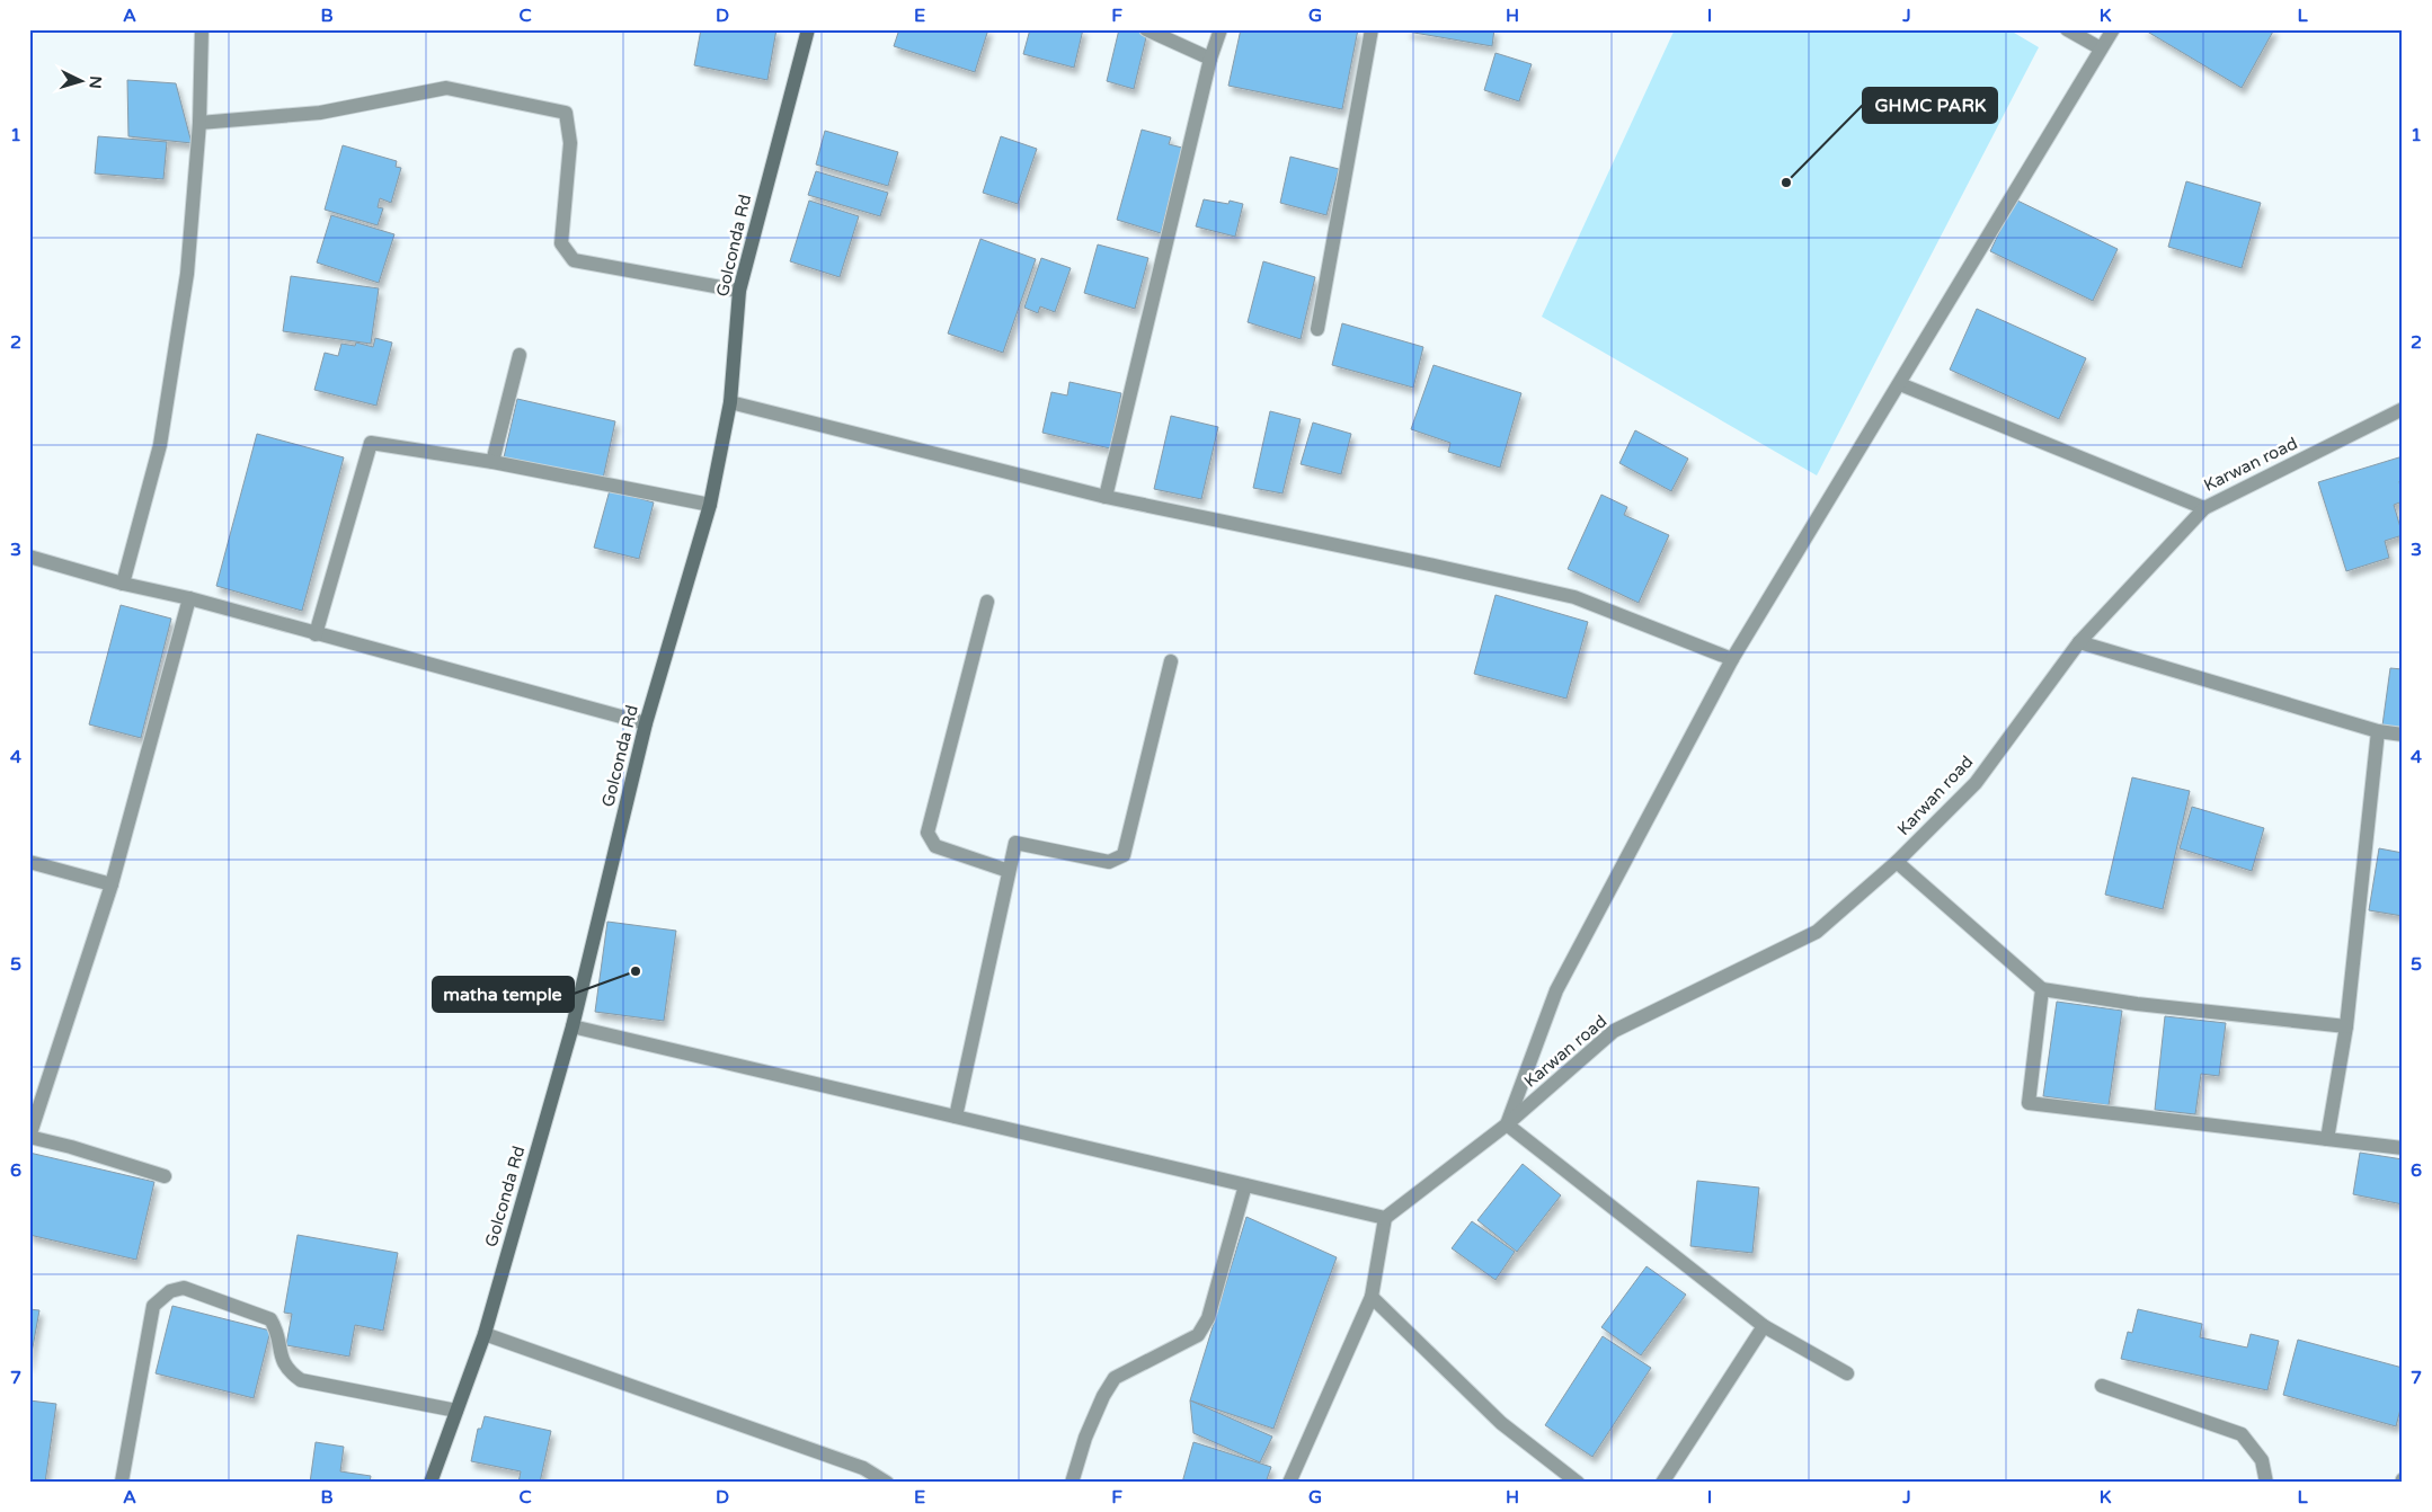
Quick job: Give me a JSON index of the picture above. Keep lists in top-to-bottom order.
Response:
{
  "streets": {
    "main road": ["Golconda Rd"],
    "street": ["Karwan road"]
  },
  "places": ["GHMC PARK", "matha temple"],
  "north": "right",
  "grid": {
    "columns": [
      "A",
      "B",
      "C",
      "D",
      "E",
      "F",
      "G",
      "H",
      "I",
      "J",
      "K",
      "L"
    ],
    "rows": [
      "1",
      "2",
      "3",
      "4",
      "5",
      "6",
      "7"
    ]
  }
}
